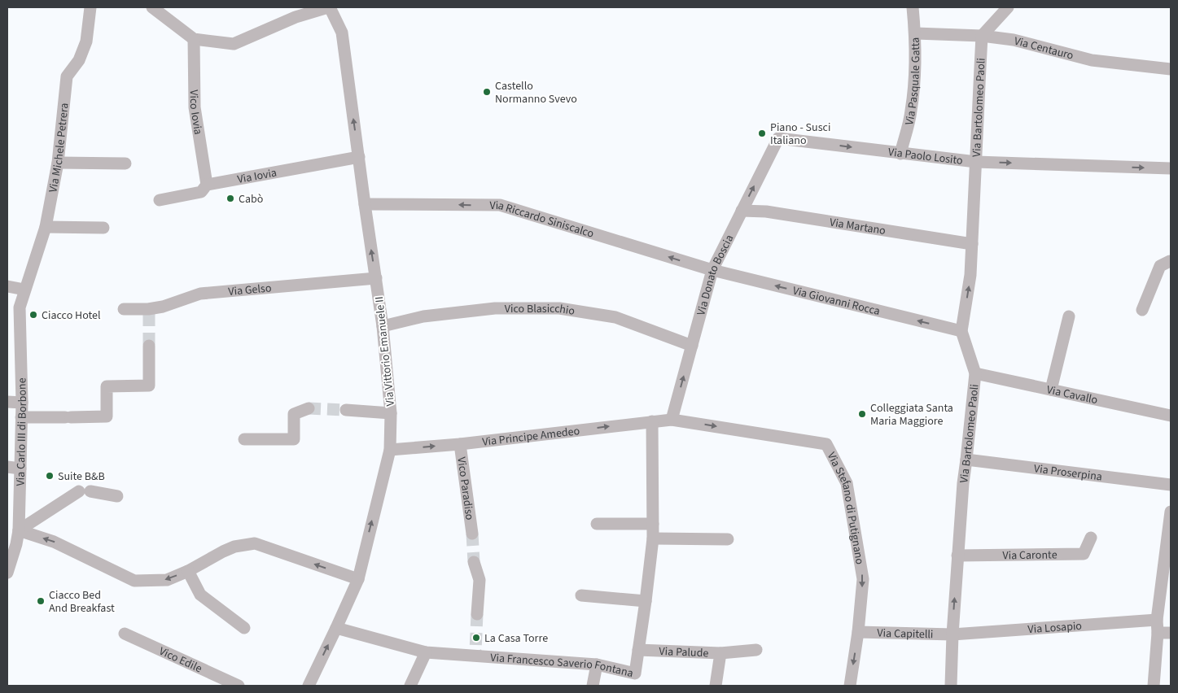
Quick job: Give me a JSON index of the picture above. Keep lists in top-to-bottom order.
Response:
{
  "streets": {
    "street": [
      "Via Centauro",
      "Via Pasquale Gatta",
      "Via Bartolomeo Paoli",
      "Vico Iovia",
      "Via Michele Petrera",
      "Via Paolo Losito",
      "Via Iovia",
      "Via Riccardo Siniscalco",
      "Via Martano",
      "Via Donato Boscia",
      "Via Gelso",
      "Via Giovanni Rocca",
      "Vico Blasicchio",
      "Via Vittorio Emanuele II",
      "Via Cavallo",
      "Via Carlo III di Borbone",
      "Via Principe Amedeo",
      "Via Proserpina",
      "Vico Paradiso",
      "Via Stefano di Putignano",
      "Via Caronte",
      "Via Losapio",
      "Via Capitelli",
      "Via Palude",
      "Vico Edile",
      "Via Francesco Saverio Fontana"
    ]
  },
  "crossings": [
    ["Via Centauro", "Via Pasquale Gatta"],
    ["Via Centauro", "Via Bartolomeo Paoli"],
    ["Via Pasquale Gatta", "Via Paolo Losito"],
    ["Via Bartolomeo Paoli", "Via Paolo Losito"],
    ["Via Bartolomeo Paoli", "Via Martano"],
    ["Via Bartolomeo Paoli", "Via Giovanni Rocca"],
    ["Via Bartolomeo Paoli", "Via Cavallo"],
    ["Via Bartolomeo Paoli", "Via Proserpina"],
    ["Via Bartolomeo Paoli", "Via Caronte"],
    ["Via Bartolomeo Paoli", "Via Losapio"],
    ["Via Bartolomeo Paoli", "Via Capitelli"],
    ["Vico Iovia", "Via Iovia"],
    ["Via Michele Petrera", "Via Carlo III di Borbone"],
    ["Via Paolo Losito", "Via Donato Boscia"],
    ["Via Iovia", "Via Vittorio Emanuele II"],
    ["Via Riccardo Siniscalco", "Via Donato Boscia"],
    ["Via Riccardo Siniscalco", "Via Giovanni Rocca"],
    ["Via Riccardo Siniscalco", "Via Vittorio Emanuele II"],
    ["Via Martano", "Via Donato Boscia"],
    ["Via Donato Boscia", "Via Giovanni Rocca"],
    ["Via Donato Boscia", "Vico Blasicchio"],
    ["Via Donato Boscia", "Via Principe Amedeo"],
    ["Via Donato Boscia", "Via Stefano di Putignano"],
    ["Via Gelso", "Via Vittorio Emanuele II"],
    ["Vico Blasicchio", "Via Vittorio Emanuele II"],
    ["Via Vittorio Emanuele II", "Via Principe Amedeo"],
    ["Via Vittorio Emanuele II", "Via Francesco Saverio Fontana"],
    ["Via Principe Amedeo", "Vico Paradiso"],
    ["Via Principe Amedeo", "Via Stefano di Putignano"],
    ["Via Principe Amedeo", "Via Francesco Saverio Fontana"],
    ["Via Stefano di Putignano", "Via Capitelli"],
    ["Via Losapio", "Via Capitelli"],
    ["Via Palude", "Via Francesco Saverio Fontana"]
  ],
  "one_way": [
    "Via Paolo Losito",
    "Via Riccardo Siniscalco",
    "Via Donato Boscia",
    "Via Giovanni Rocca",
    "Via Vittorio Emanuele II",
    "Via Principe Amedeo",
    "Via Stefano di Putignano"
  ],
  "places": [
    "Castello Normanno Svevo",
    "Piano - Susci Italiano",
    "Cabò",
    "Ciacco Hotel",
    "Colleggiata Santa Maria Maggiore",
    "Suite B&B",
    "Ciacco Bed And Breakfast",
    "La Casa Torre"
  ]
}
